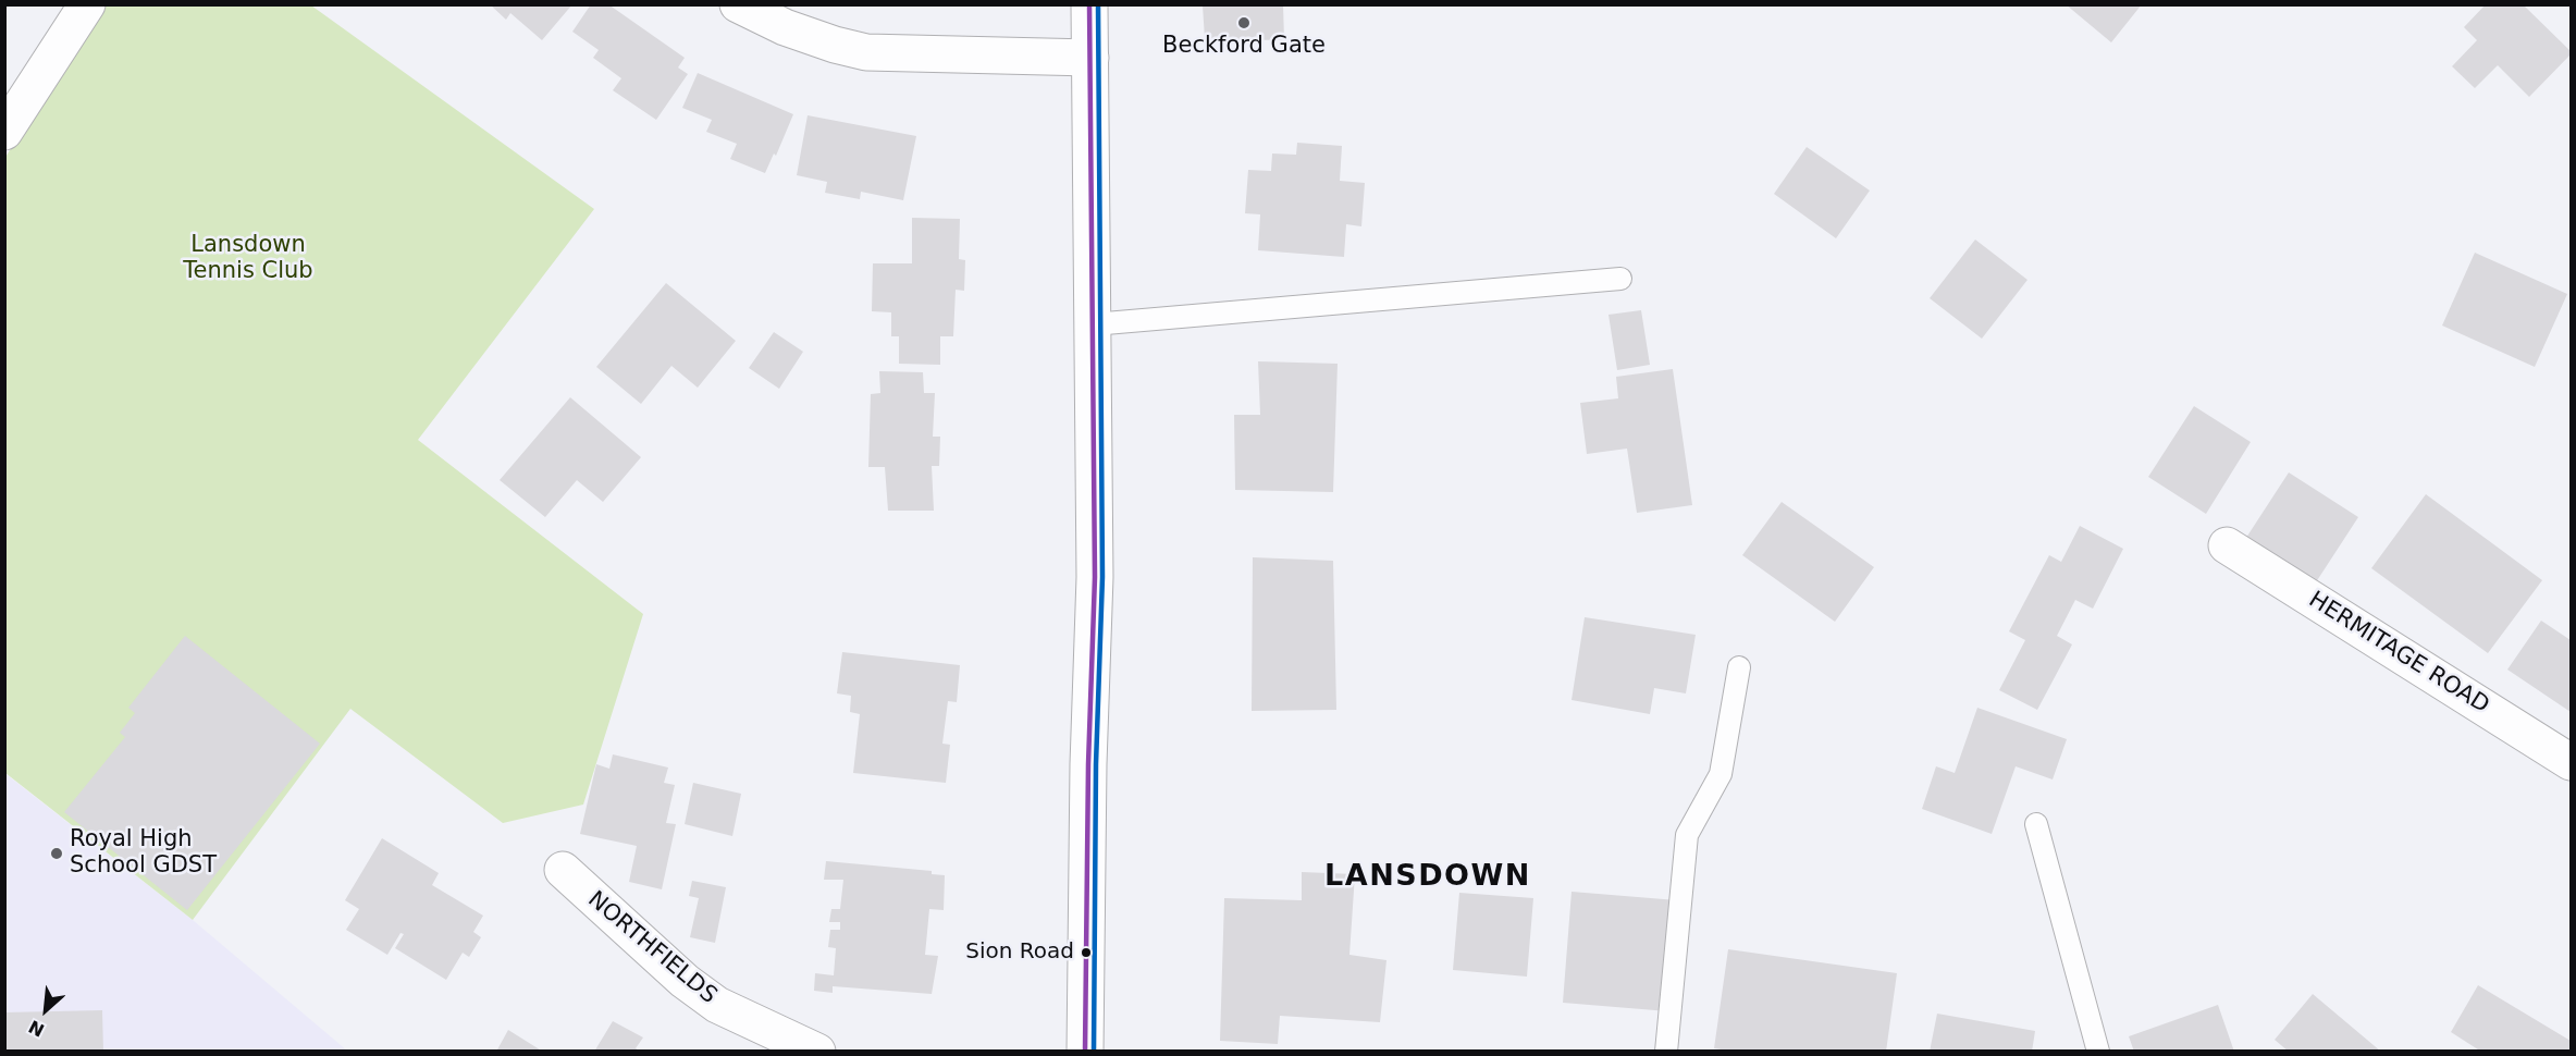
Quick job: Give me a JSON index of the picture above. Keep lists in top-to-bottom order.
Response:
{
  "streets": {
    "street": ["HERMITAGE ROAD", "NORTHFIELDS"]
  },
  "districts": ["LANSDOWN"],
  "parks": ["Lansdown Tennis Club"],
  "places": ["Beckford Gate", "Royal High School GDST", "Sion Road"],
  "north": "bottom left"
}
